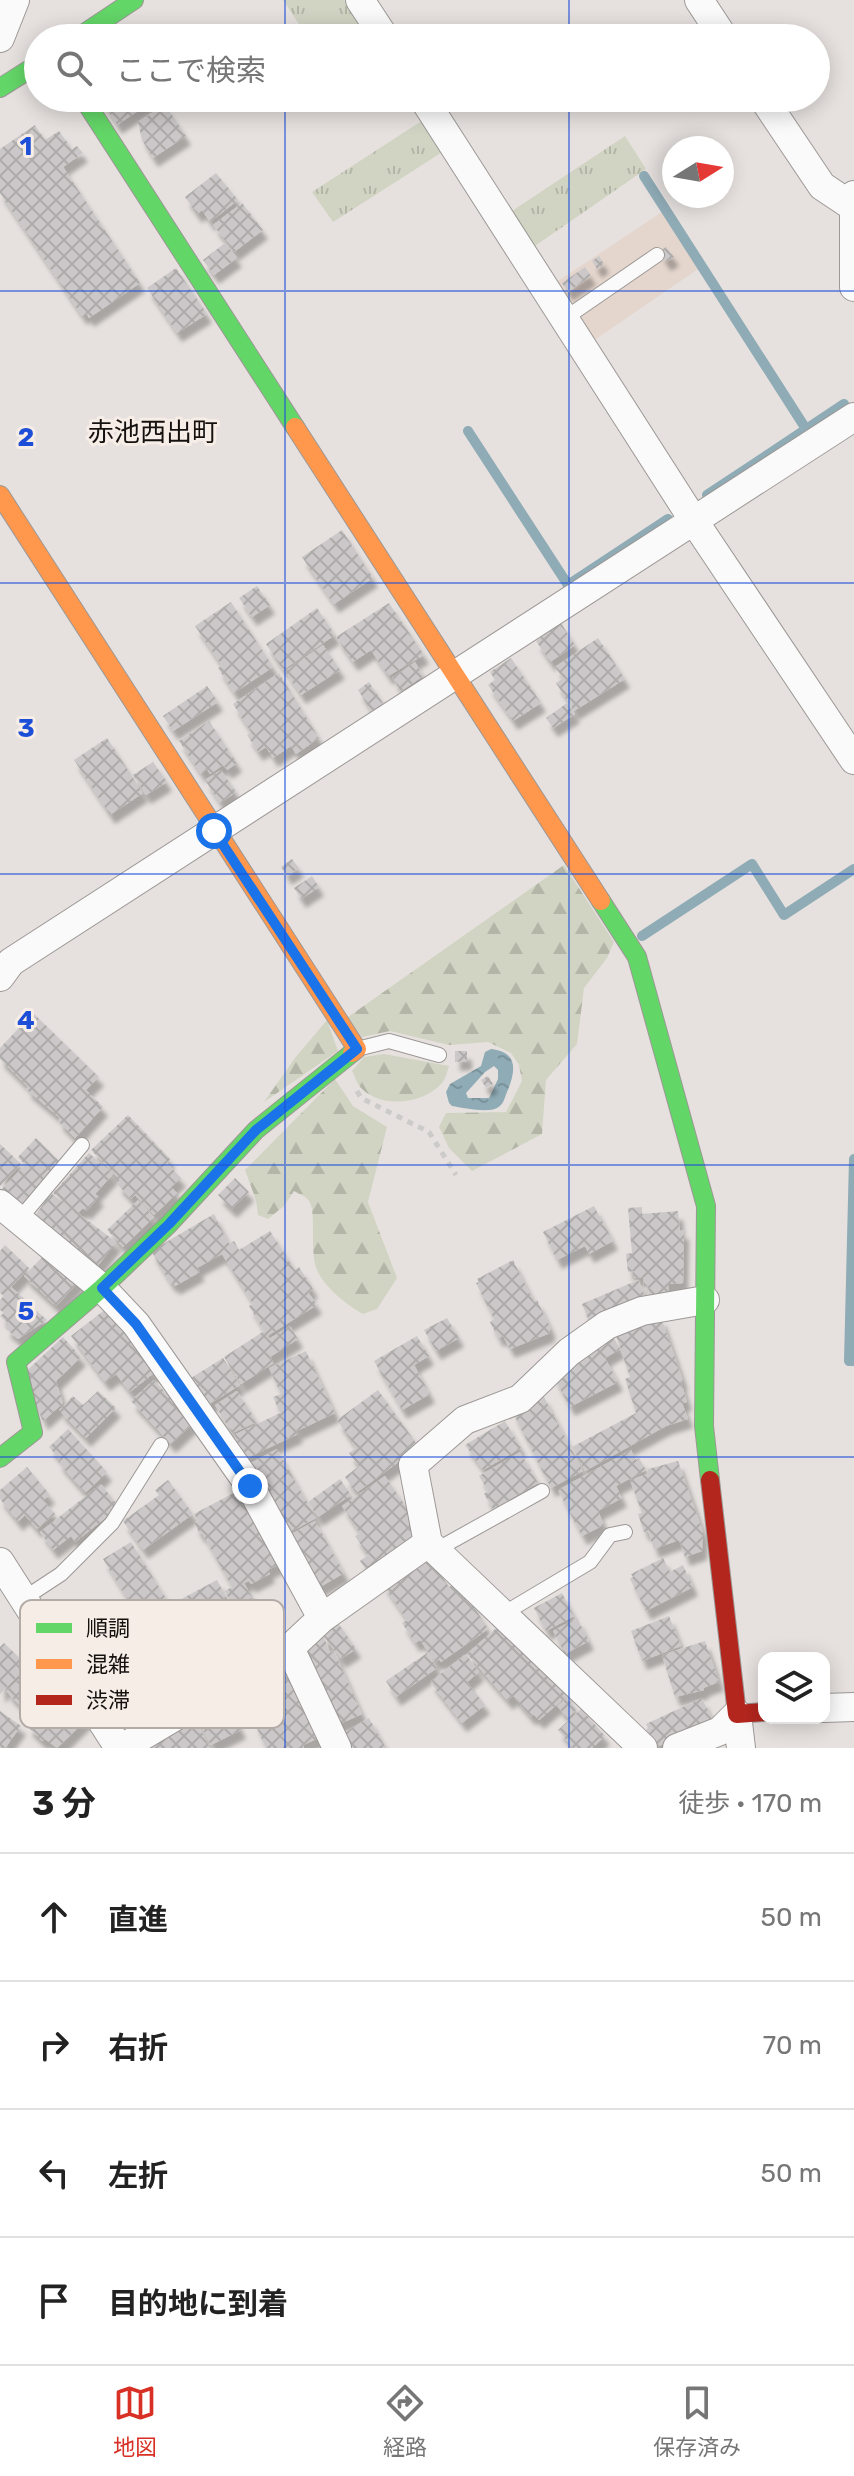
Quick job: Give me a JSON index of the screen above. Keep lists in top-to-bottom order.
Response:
{
  "districts": ["赤池西出町"],
  "legend": ["順調", "混雑", "渋滞"],
  "north": "right",
  "page": {
    "search": "ここで検索",
    "heading": ["3 分", "徒歩 · 170 m"],
    "list": [
      ["直進", "50 m"],
      ["右折", "70 m"],
      ["左折", "50 m"],
      "目的地に到着"
    ],
    "nav": ["地図", "経路", "保存済み"]
  },
  "grid": {
    "rows": [
      "1",
      "2",
      "3",
      "4",
      "5"
    ]
  }
}
